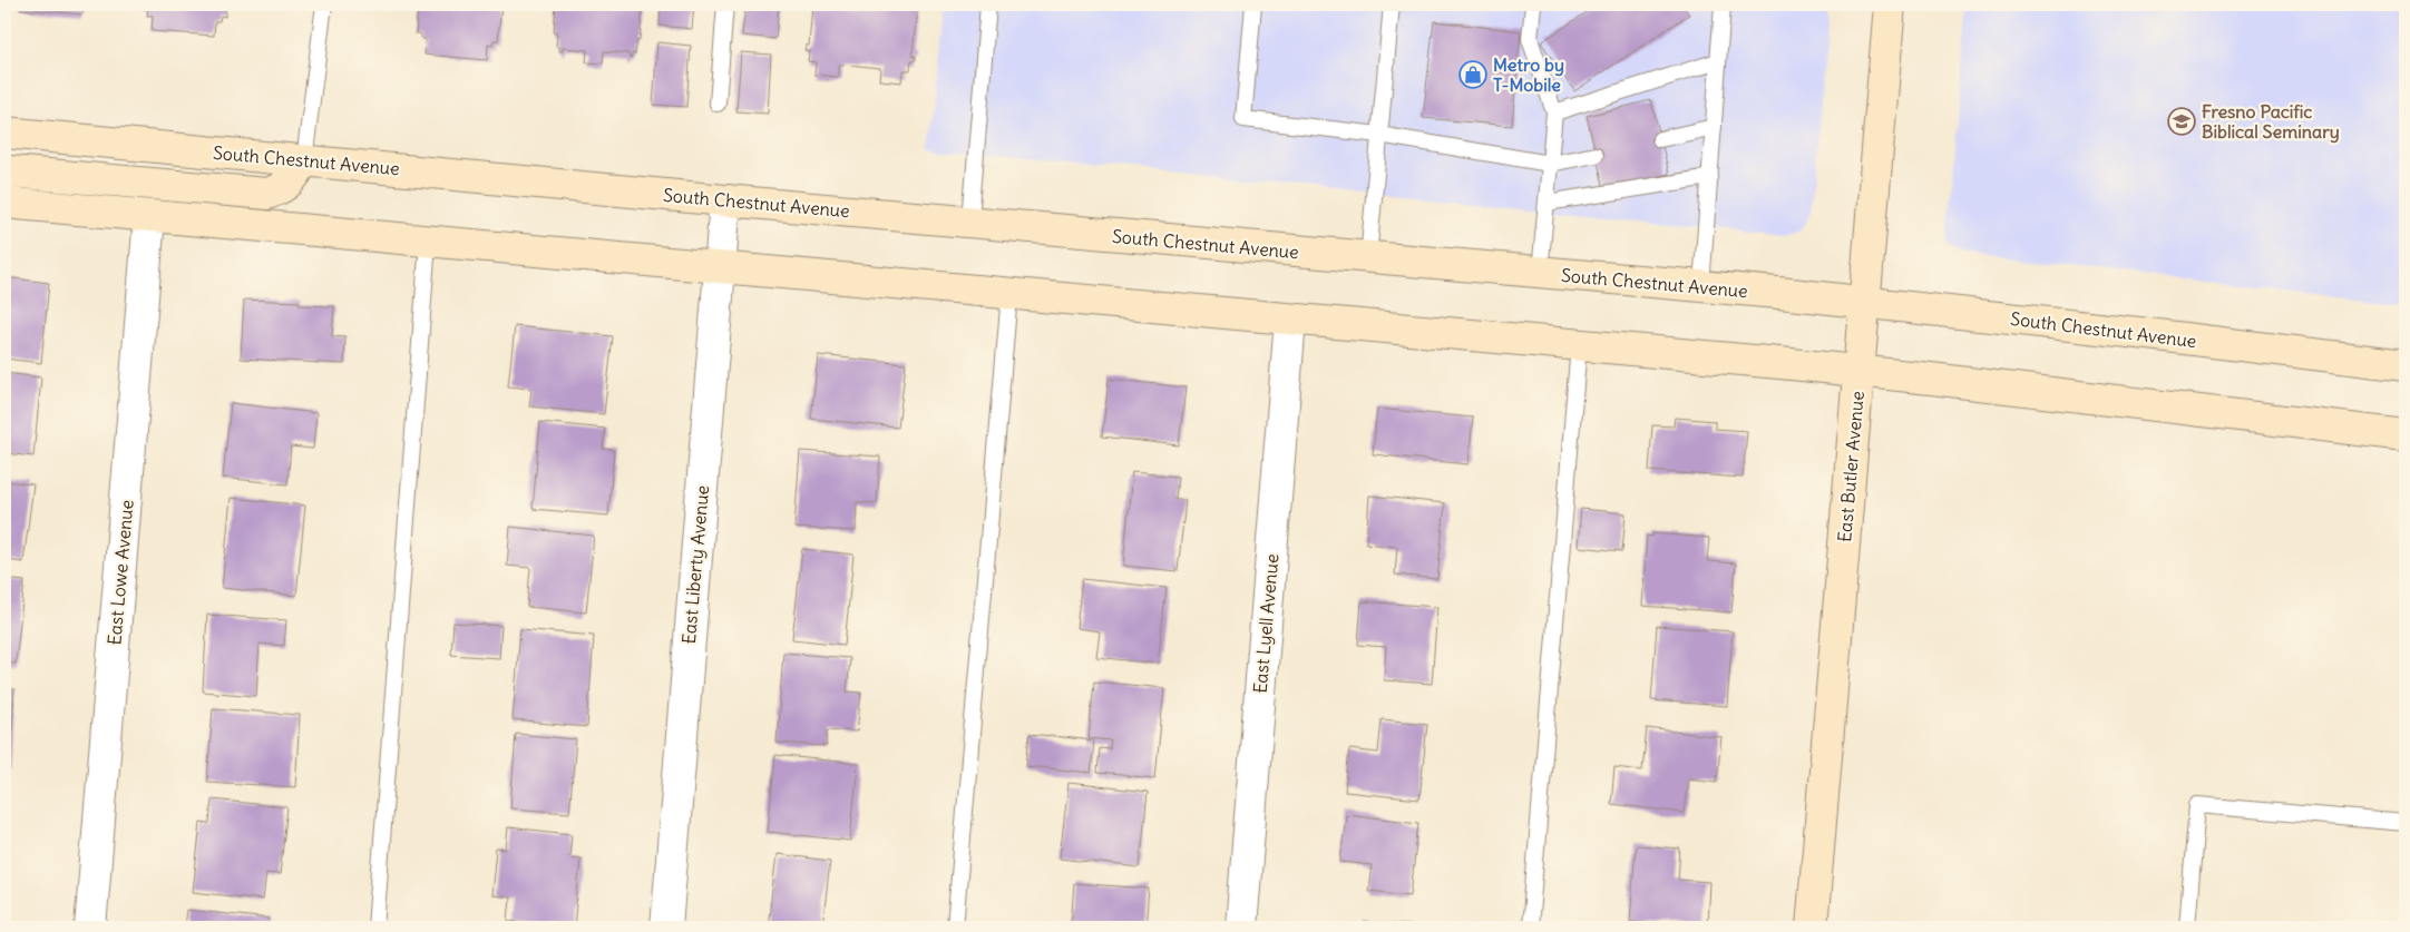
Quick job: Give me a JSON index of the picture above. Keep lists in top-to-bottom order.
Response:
{
  "streets": {
    "main road": ["South Chestnut Avenue", "East Butler Avenue"],
    "street": ["East Liberty Avenue", "East Lowe Avenue", "East Lyell Avenue"]
  },
  "crossings": [
    ["South Chestnut Avenue", "East Butler Avenue"],
    ["South Chestnut Avenue", "East Liberty Avenue"]
  ],
  "places": {
    "shop": ["Metro by T-Mobile"],
    "school or university": ["Fresno Pacific Biblical Seminary"]
  }
}
